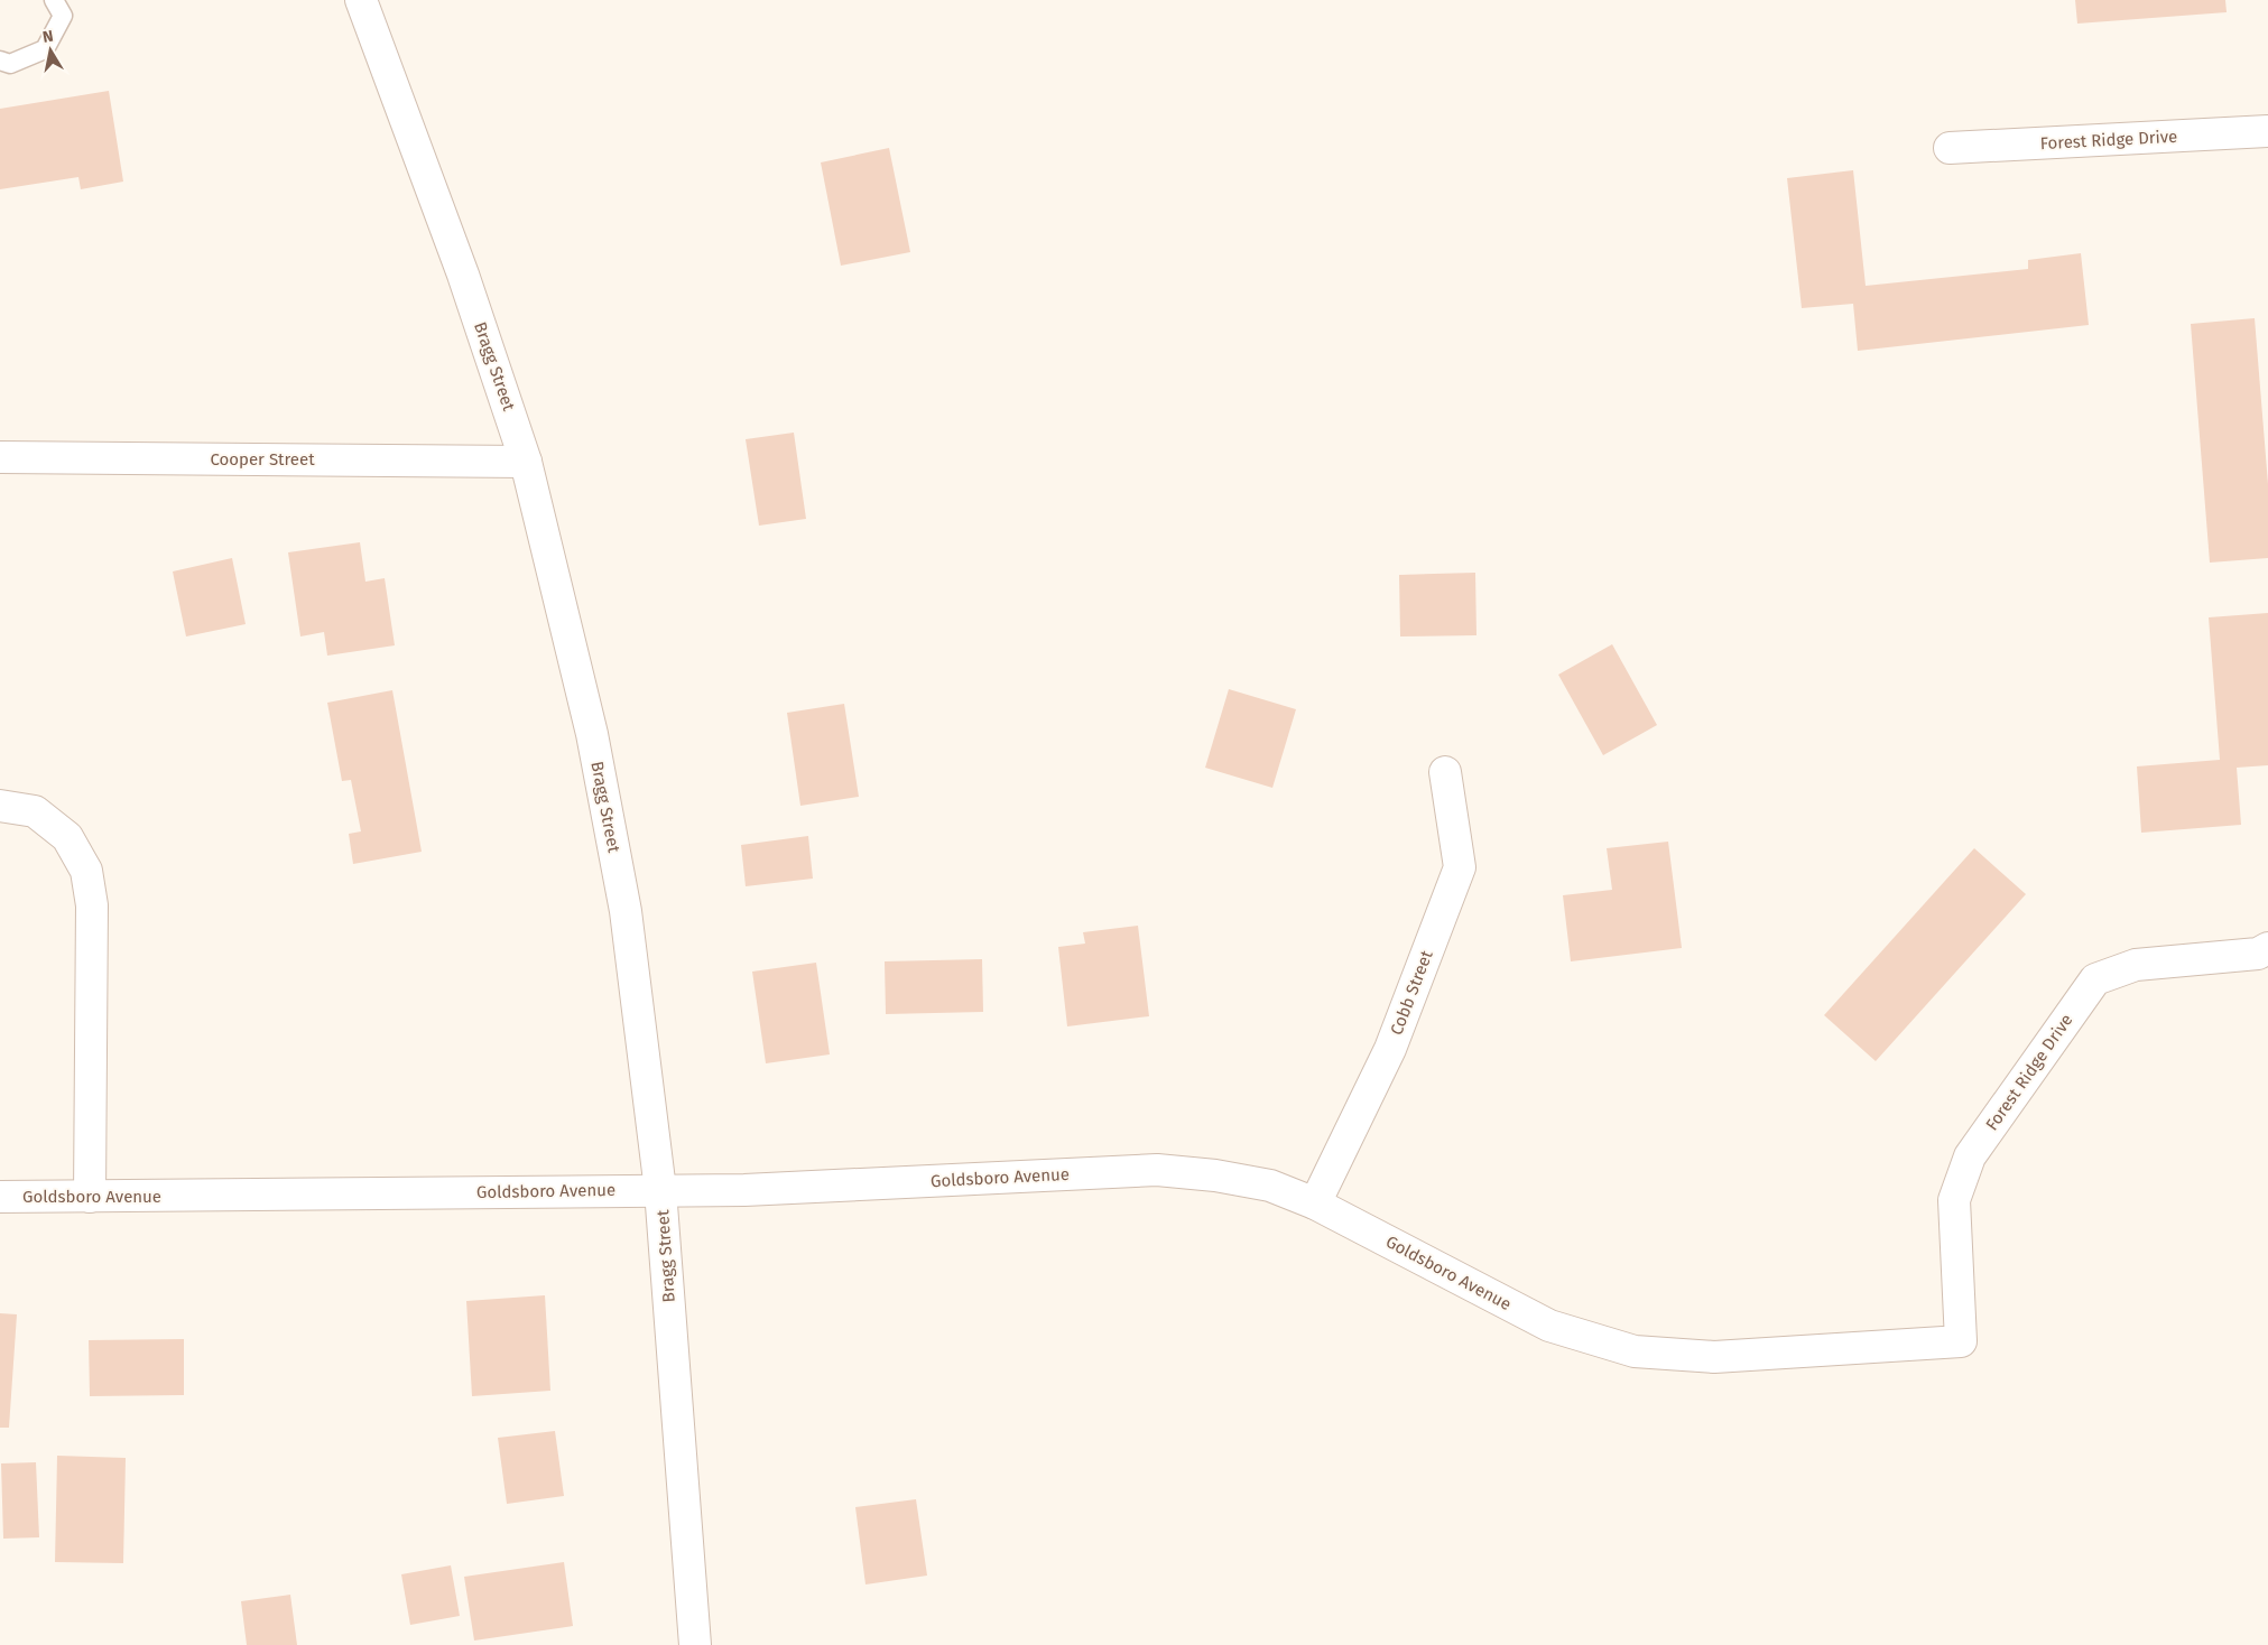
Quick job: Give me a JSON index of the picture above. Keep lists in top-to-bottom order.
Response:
{
  "streets": {
    "street": [
      "Forest Ridge Drive",
      "Bragg Street",
      "Cooper Street",
      "Cobb Street",
      "Goldsboro Avenue"
    ]
  },
  "crossings": [
    ["Forest Ridge Drive", "Goldsboro Avenue"],
    ["Bragg Street", "Cooper Street"],
    ["Bragg Street", "Goldsboro Avenue"],
    ["Cobb Street", "Goldsboro Avenue"]
  ],
  "north": "top"
}
